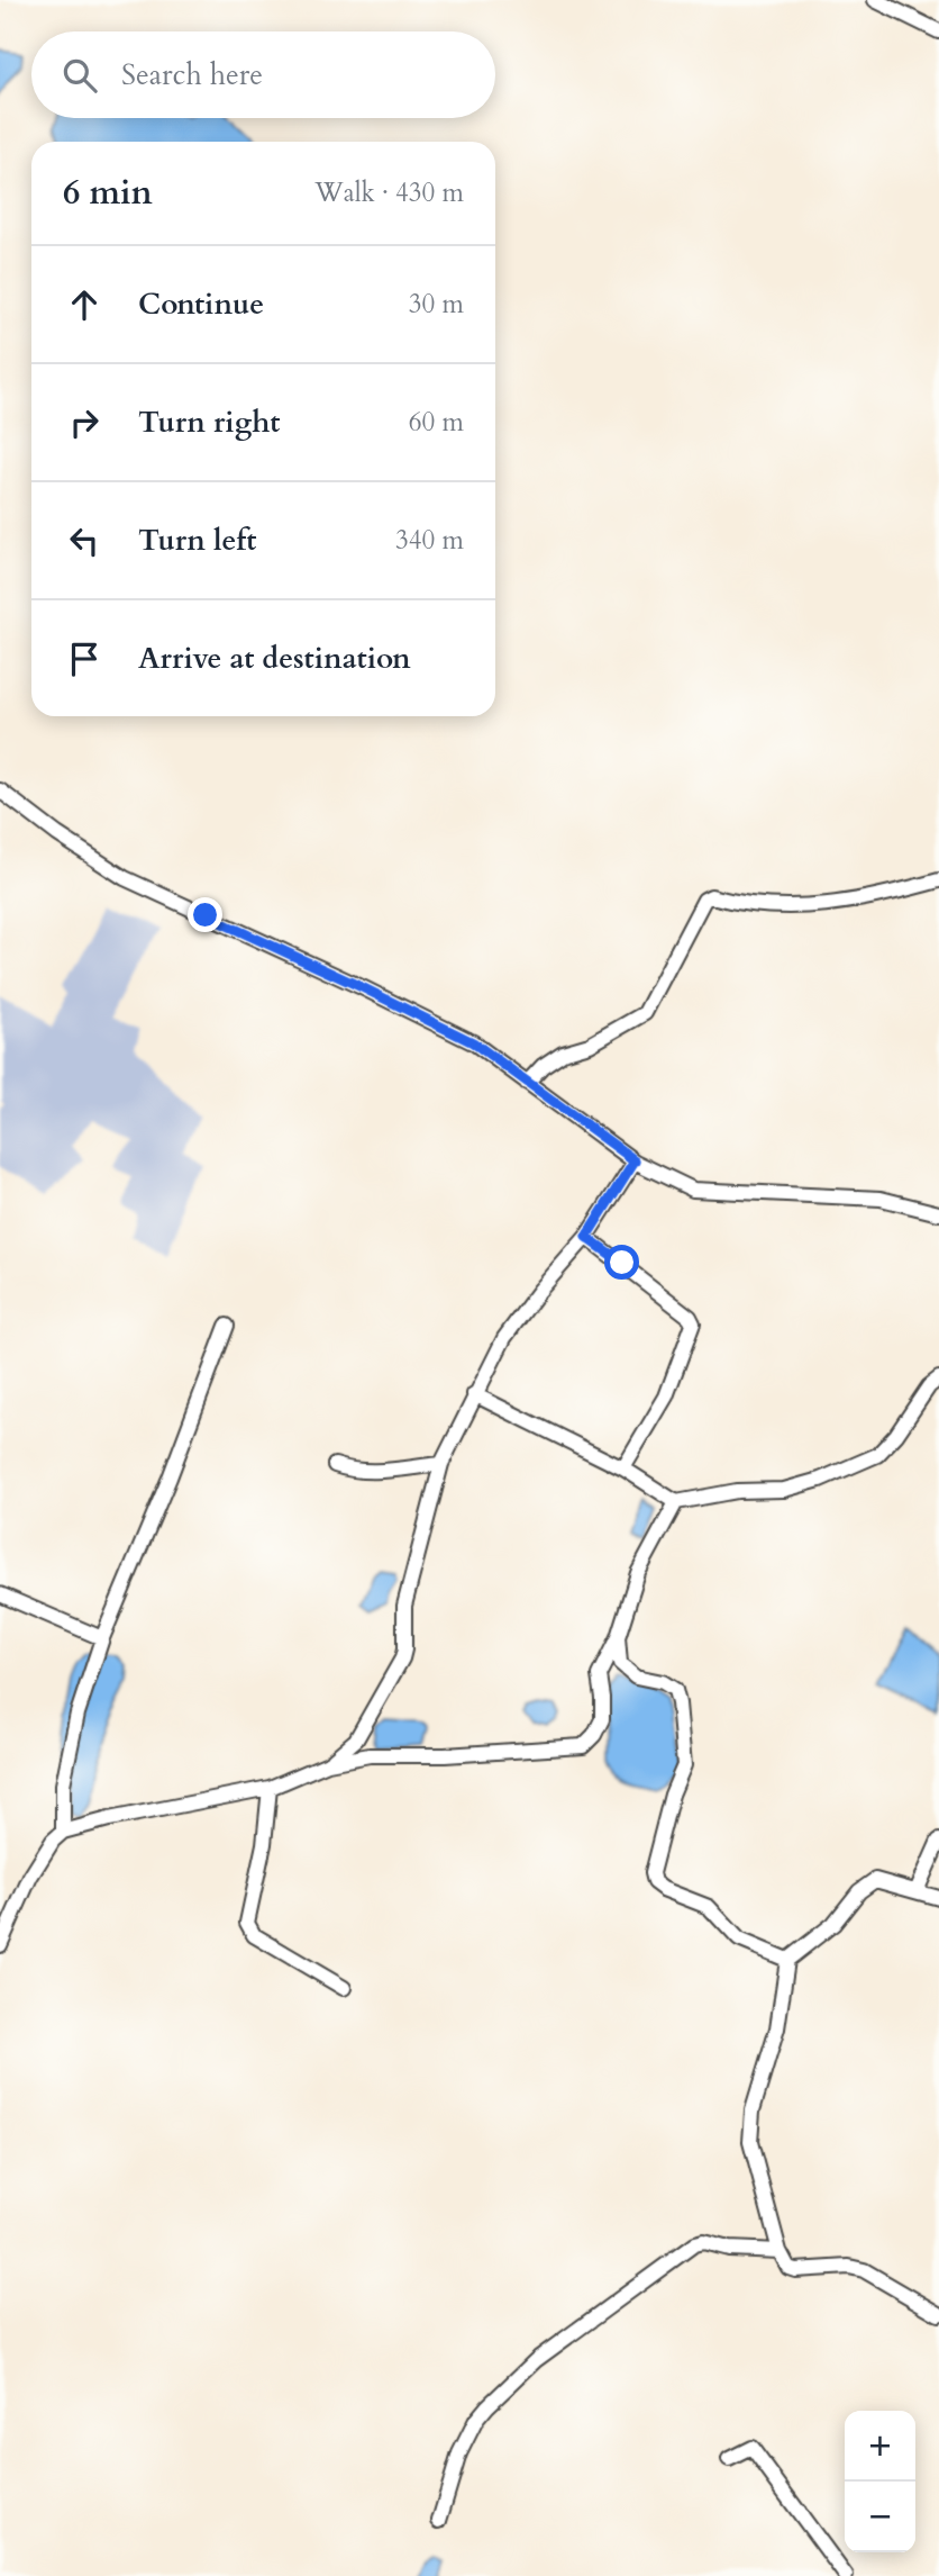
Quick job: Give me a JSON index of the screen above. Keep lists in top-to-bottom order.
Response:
{
  "page": {
    "search": "Search here",
    "heading": ["6 min", "Walk · 430 m"],
    "list": [
      ["Continue", "30 m"],
      ["Turn right", "60 m"],
      ["Turn left", "340 m"],
      "Arrive at destination"
    ],
    "map_buttons": ["+", "−"]
  }
}
